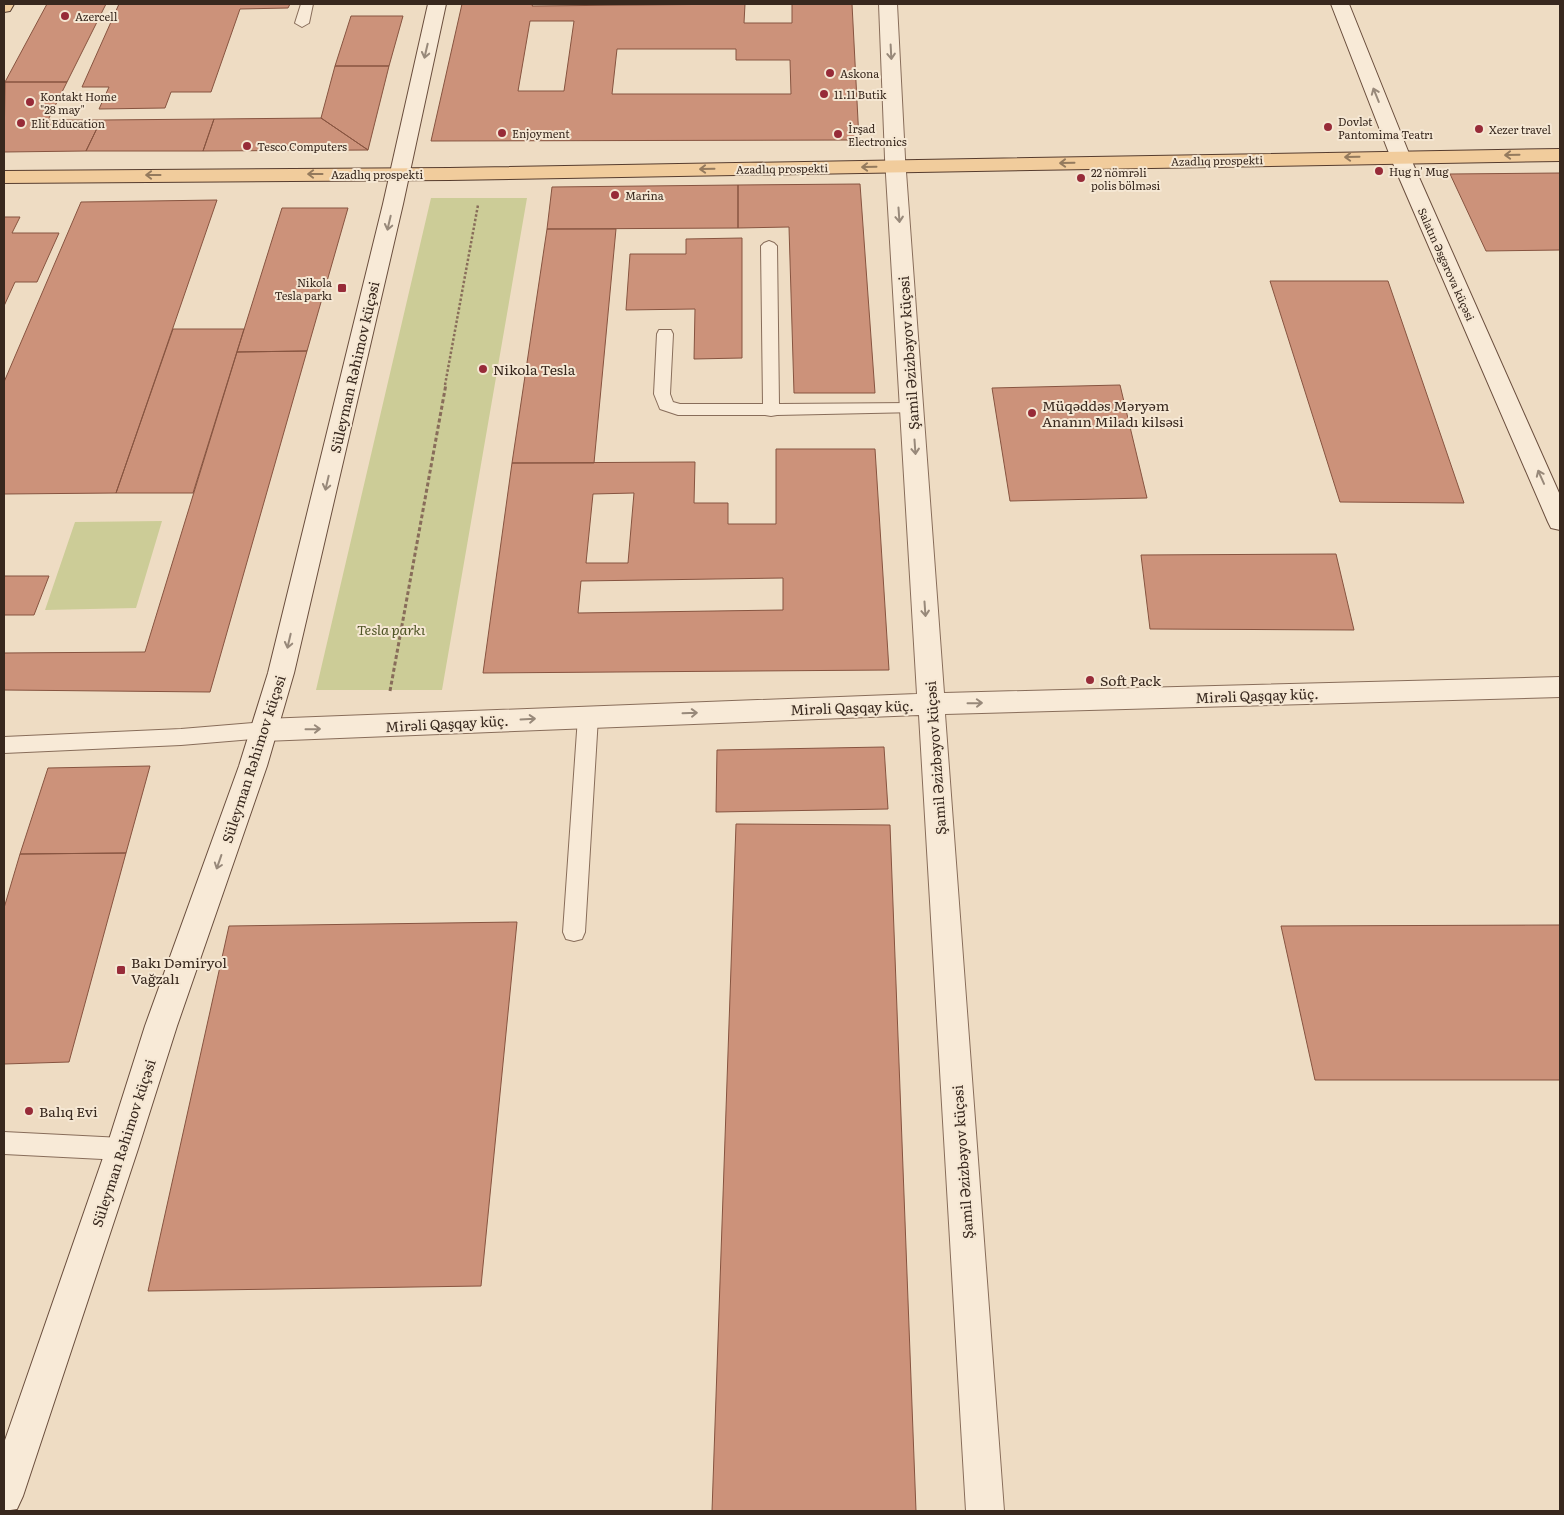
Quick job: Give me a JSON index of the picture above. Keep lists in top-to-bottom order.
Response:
{
  "streets": {
    "main road": ["Azadlıq prospekti"],
    "street": [
      "Salatın Əsgərova küçəsi",
      "Şamil Əzizbəyov küçəsi",
      "Süleyman Rəhimov küçəsi",
      "Mirəli Qaşqay küç."
    ]
  },
  "crossings": [
    ["Azadlıq prospekti", "Salatın Əsgərova küçəsi"],
    ["Azadlıq prospekti", "Şamil Əzizbəyov küçəsi"],
    ["Azadlıq prospekti", "Süleyman Rəhimov küçəsi"],
    ["Şamil Əzizbəyov küçəsi", "Mirəli Qaşqay küç."],
    ["Süleyman Rəhimov küçəsi", "Mirəli Qaşqay küç."]
  ],
  "one_way": [
    "Azadlıq prospekti",
    "Salatın Əsgərova küçəsi",
    "Şamil Əzizbəyov küçəsi",
    "Süleyman Rəhimov küçəsi",
    "Mirəli Qaşqay küç."
  ],
  "parks": ["Tesla parkı"],
  "places": {
    "other": [
      "Azercell",
      "Askona",
      "11.11 Butik",
      "Kontakt Home \"28 may\"",
      "Elit Education",
      "Dovlət Pantomima Teatrı",
      "Xezer travel",
      "Enjoyment",
      "İrşad Electronics",
      "Tesco Computers",
      "Hug n' Mug",
      "22 nömrəli polis bölməsi",
      "Marina",
      "Nikola Tesla",
      "Müqəddəs Məryəm Ananın Miladı kilsəsi",
      "Soft Pack",
      "Balıq Evi"
    ],
    "transit": ["Nikola Tesla parkı", "Bakı Dəmiryol Vağzalı"]
  }
}
